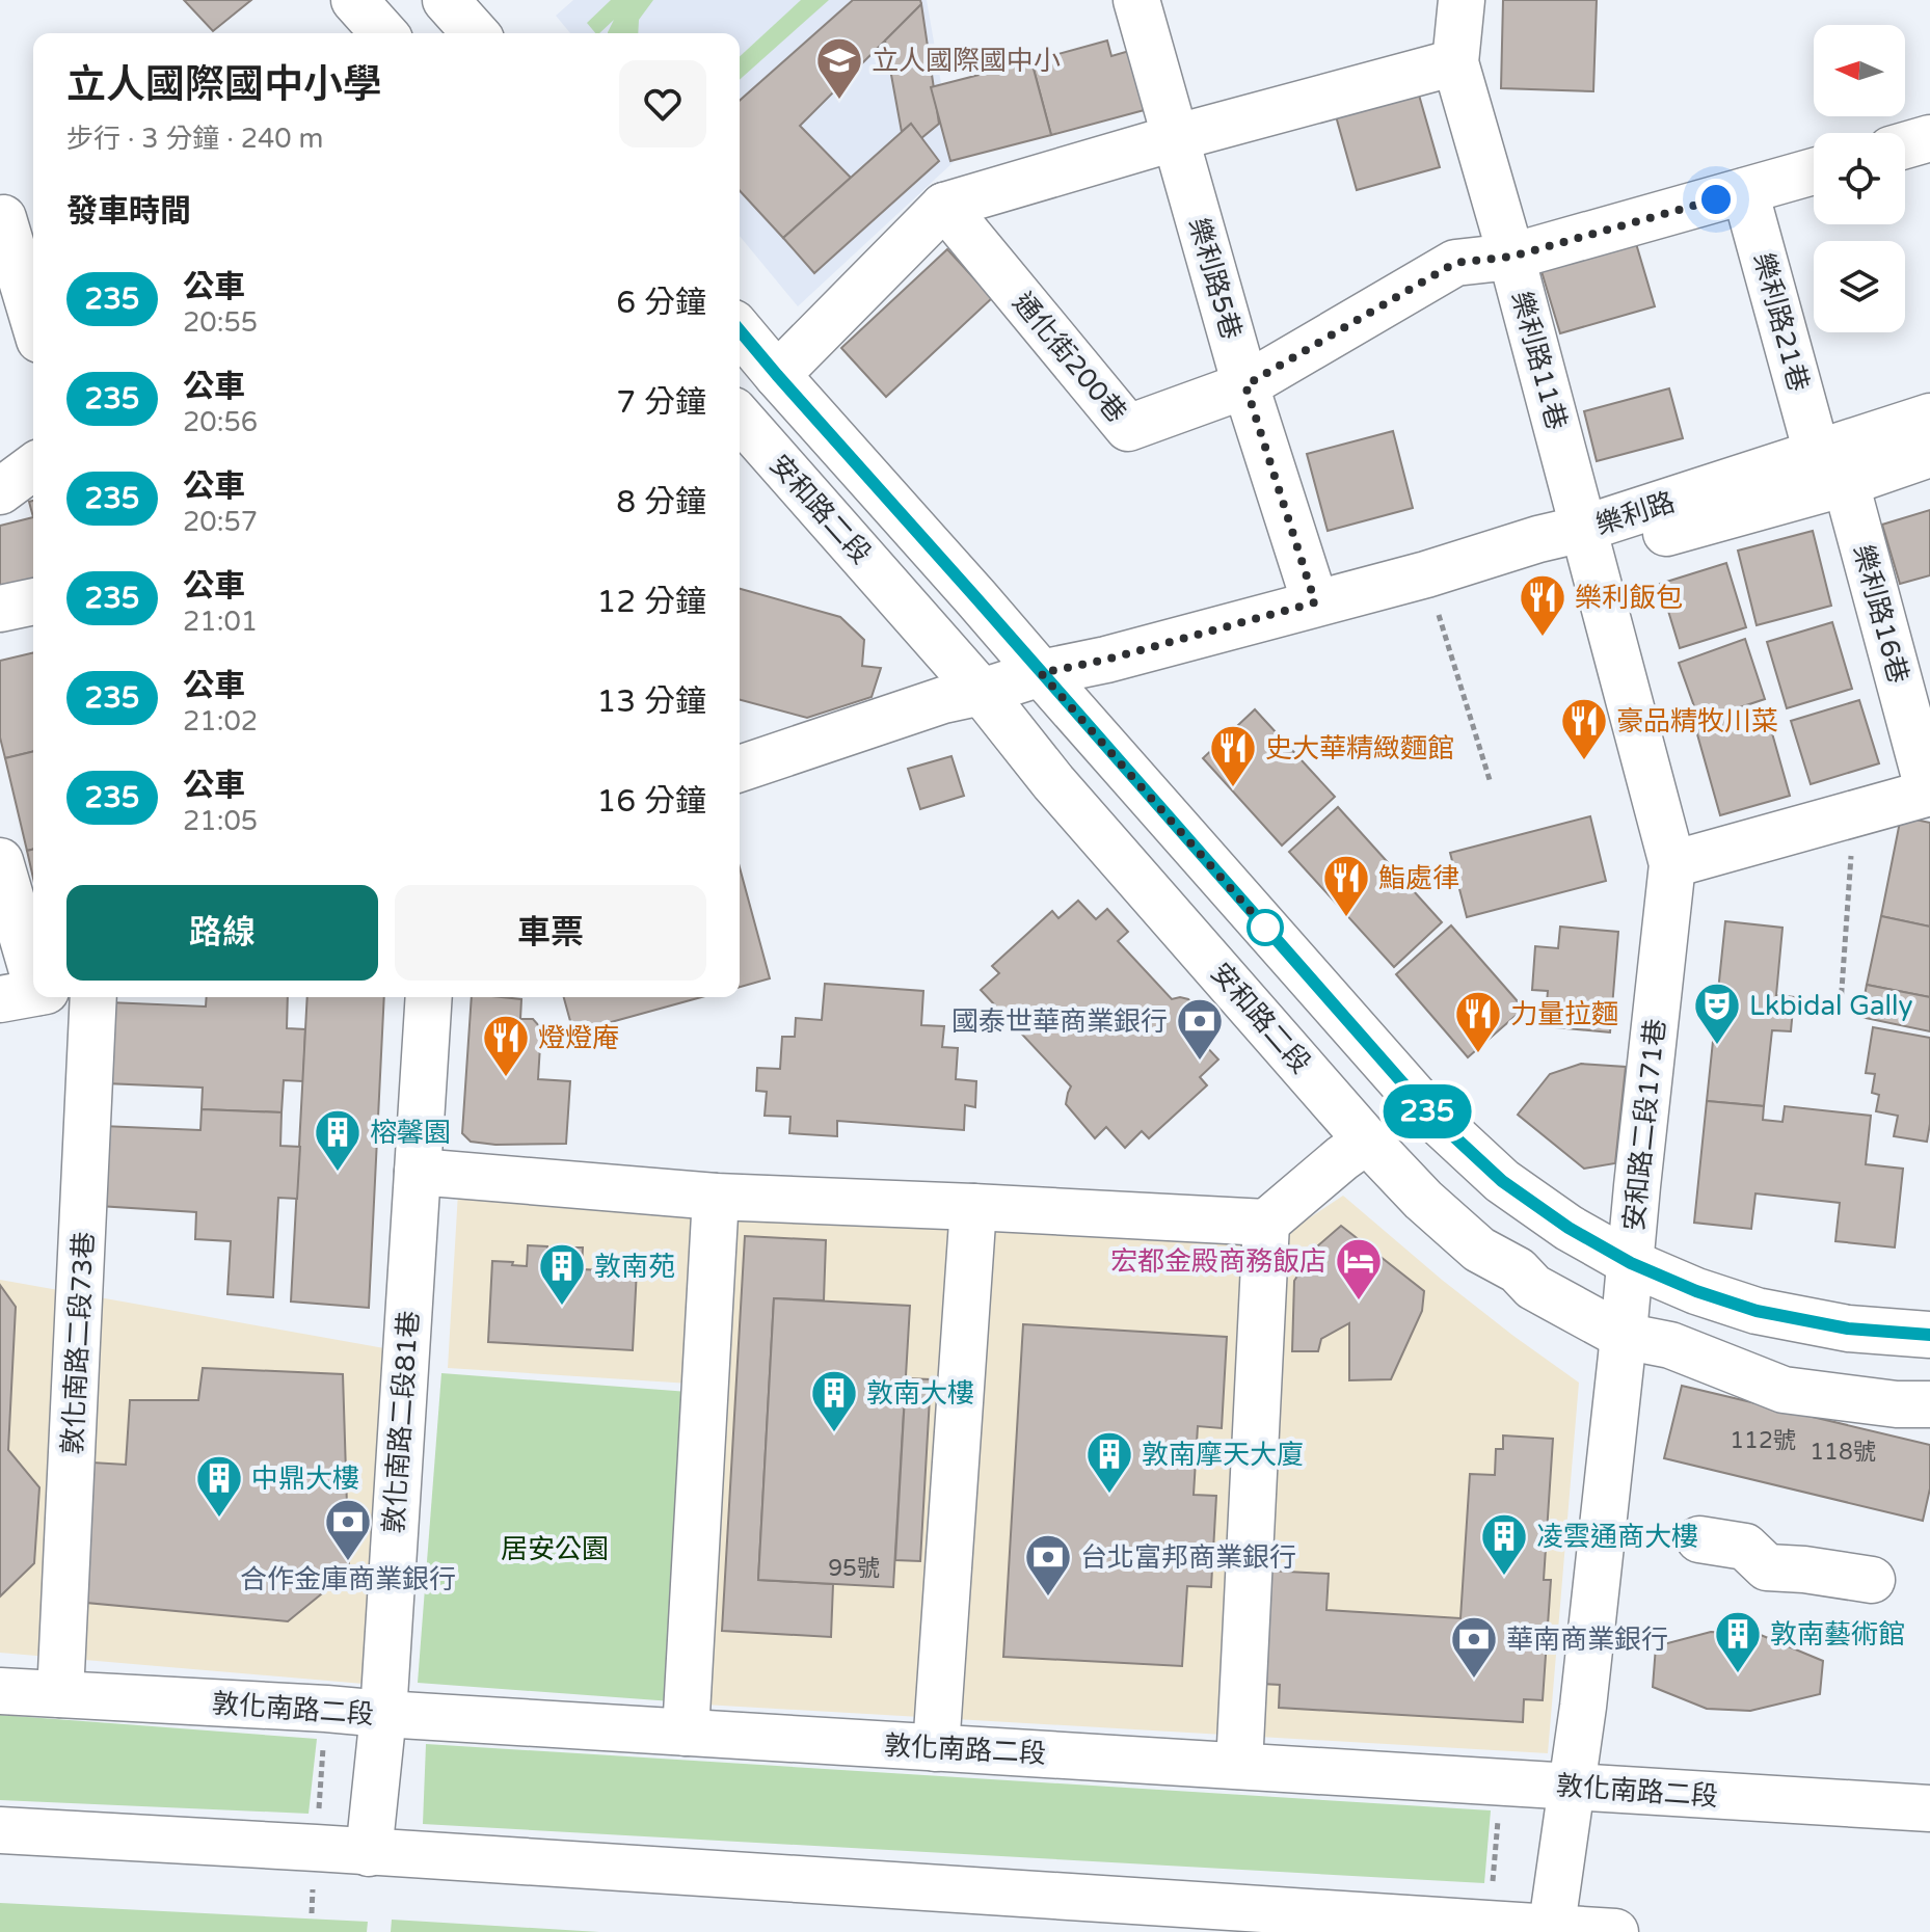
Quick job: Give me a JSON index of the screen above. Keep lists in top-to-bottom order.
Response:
{
  "streets": {
    "street": [
      "樂利路5巷",
      "樂利路21巷",
      "通化街200巷",
      "樂利路11巷",
      "安和路二段",
      "樂利路",
      "樂利路16巷",
      "安和路二段171巷",
      "敦化南路二段73巷",
      "敦化南路二段81巷",
      "敦化南路二段"
    ]
  },
  "crossings": [
    ["樂利路5巷", "通化街200巷"],
    ["樂利路21巷", "通化街200巷"],
    ["樂利路21巷", "樂利路"],
    ["樂利路21巷", "樂利路16巷"],
    ["通化街200巷", "樂利路11巷"],
    ["樂利路11巷", "樂利路"],
    ["樂利路11巷", "安和路二段171巷"],
    ["安和路二段", "安和路二段171巷"],
    ["樂利路", "樂利路16巷"],
    ["樂利路", "安和路二段171巷"],
    ["安和路二段171巷", "敦化南路二段"],
    ["敦化南路二段73巷", "敦化南路二段"],
    ["敦化南路二段81巷", "敦化南路二段"]
  ],
  "parks": ["居安公園"],
  "places": {
    "school or university": ["立人國際國中小"],
    "restaurant": [
      "樂利飯包",
      "豪品精牧川菜",
      "史大華精緻麵館",
      "鮨處律",
      "力量拉麵",
      "燈燈庵"
    ],
    "theatre": ["Lkbidal Gally"],
    "bank": [
      "國泰世華商業銀行",
      "合作金庫商業銀行",
      "台北富邦商業銀行",
      "華南商業銀行"
    ],
    "building": [
      "榕馨園",
      "敦南苑",
      "敦南大樓",
      "敦南摩天大廈",
      "中鼎大樓",
      "凌雲通商大樓",
      "敦南藝術館"
    ],
    "hotel": ["宏都金殿商務飯店"]
  },
  "lines": ["bus line 235"],
  "house_numbers": ["112號", "118號", "95號"],
  "north": "left",
  "page": {
    "on_map": "235",
    "heading": [
      ["立人國際國中小學", "步行 · 3 分鐘 · 240 m"],
      "發車時間"
    ],
    "list": [
      {
        "mark": "235",
        "name": "公車",
        "note": "20:55",
        "value": "6 分鐘"
      },
      {
        "mark": "235",
        "name": "公車",
        "note": "20:56",
        "value": "7 分鐘"
      },
      {
        "mark": "235",
        "name": "公車",
        "note": "20:57",
        "value": "8 分鐘"
      },
      {
        "mark": "235",
        "name": "公車",
        "note": "21:01",
        "value": "12 分鐘"
      },
      {
        "mark": "235",
        "name": "公車",
        "note": "21:02",
        "value": "13 分鐘"
      },
      {
        "mark": "235",
        "name": "公車",
        "note": "21:05",
        "value": "16 分鐘"
      }
    ],
    "buttons": ["路線", "車票"]
  }
}
